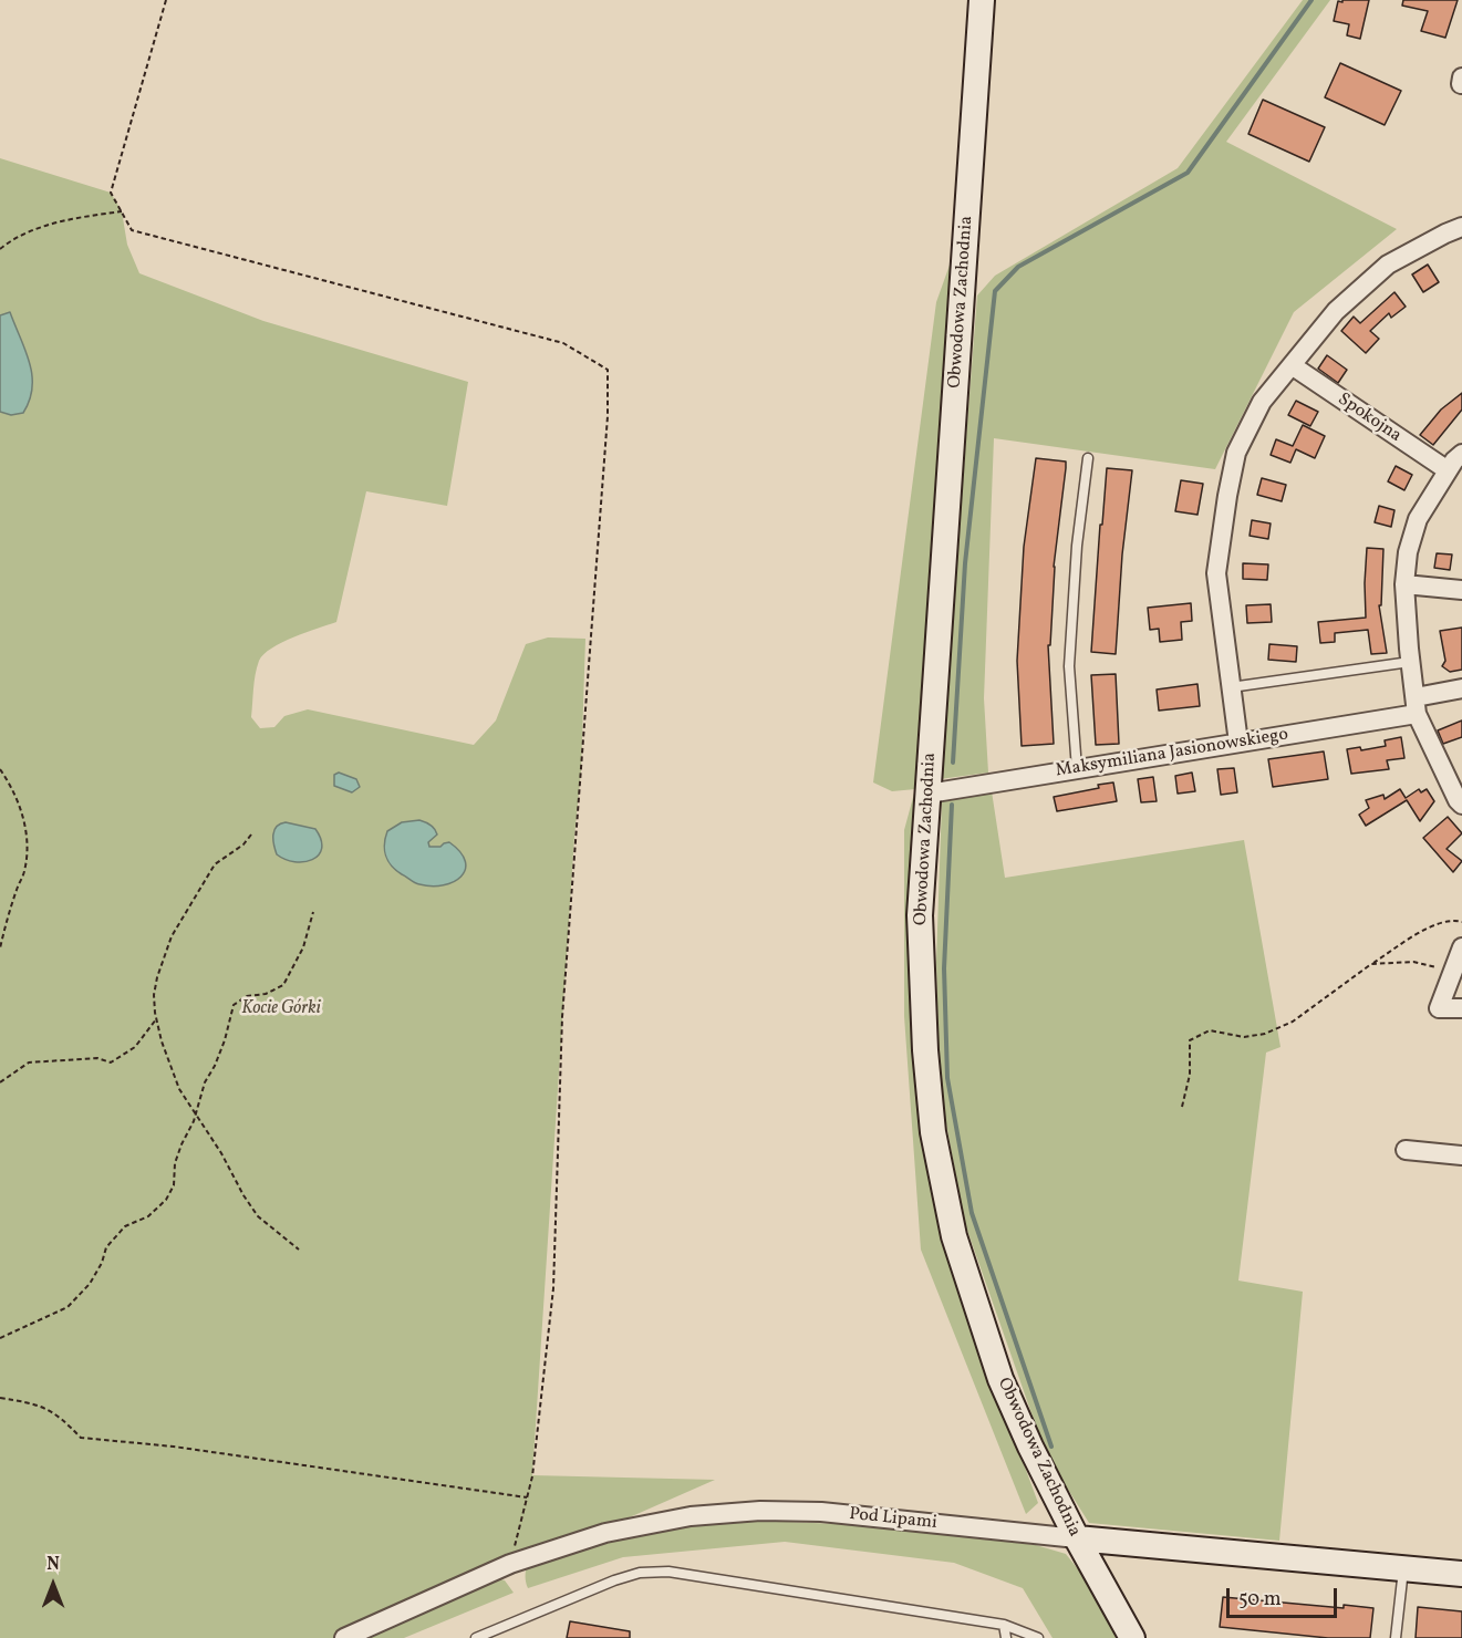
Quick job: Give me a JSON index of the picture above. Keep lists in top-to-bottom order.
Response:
{
  "streets": {
    "main road": ["Obwodowa Zachodnia", "Pod Lipami"],
    "street": ["Spokojna", "Maksymiliana Jasionowskiego"]
  },
  "crossings": [
    ["Obwodowa Zachodnia", "Maksymiliana Jasionowskiego"],
    ["Obwodowa Zachodnia", "Pod Lipami"]
  ],
  "parks": ["Kocie Górki"],
  "scale_bar": "50 m",
  "north": "top"
}
